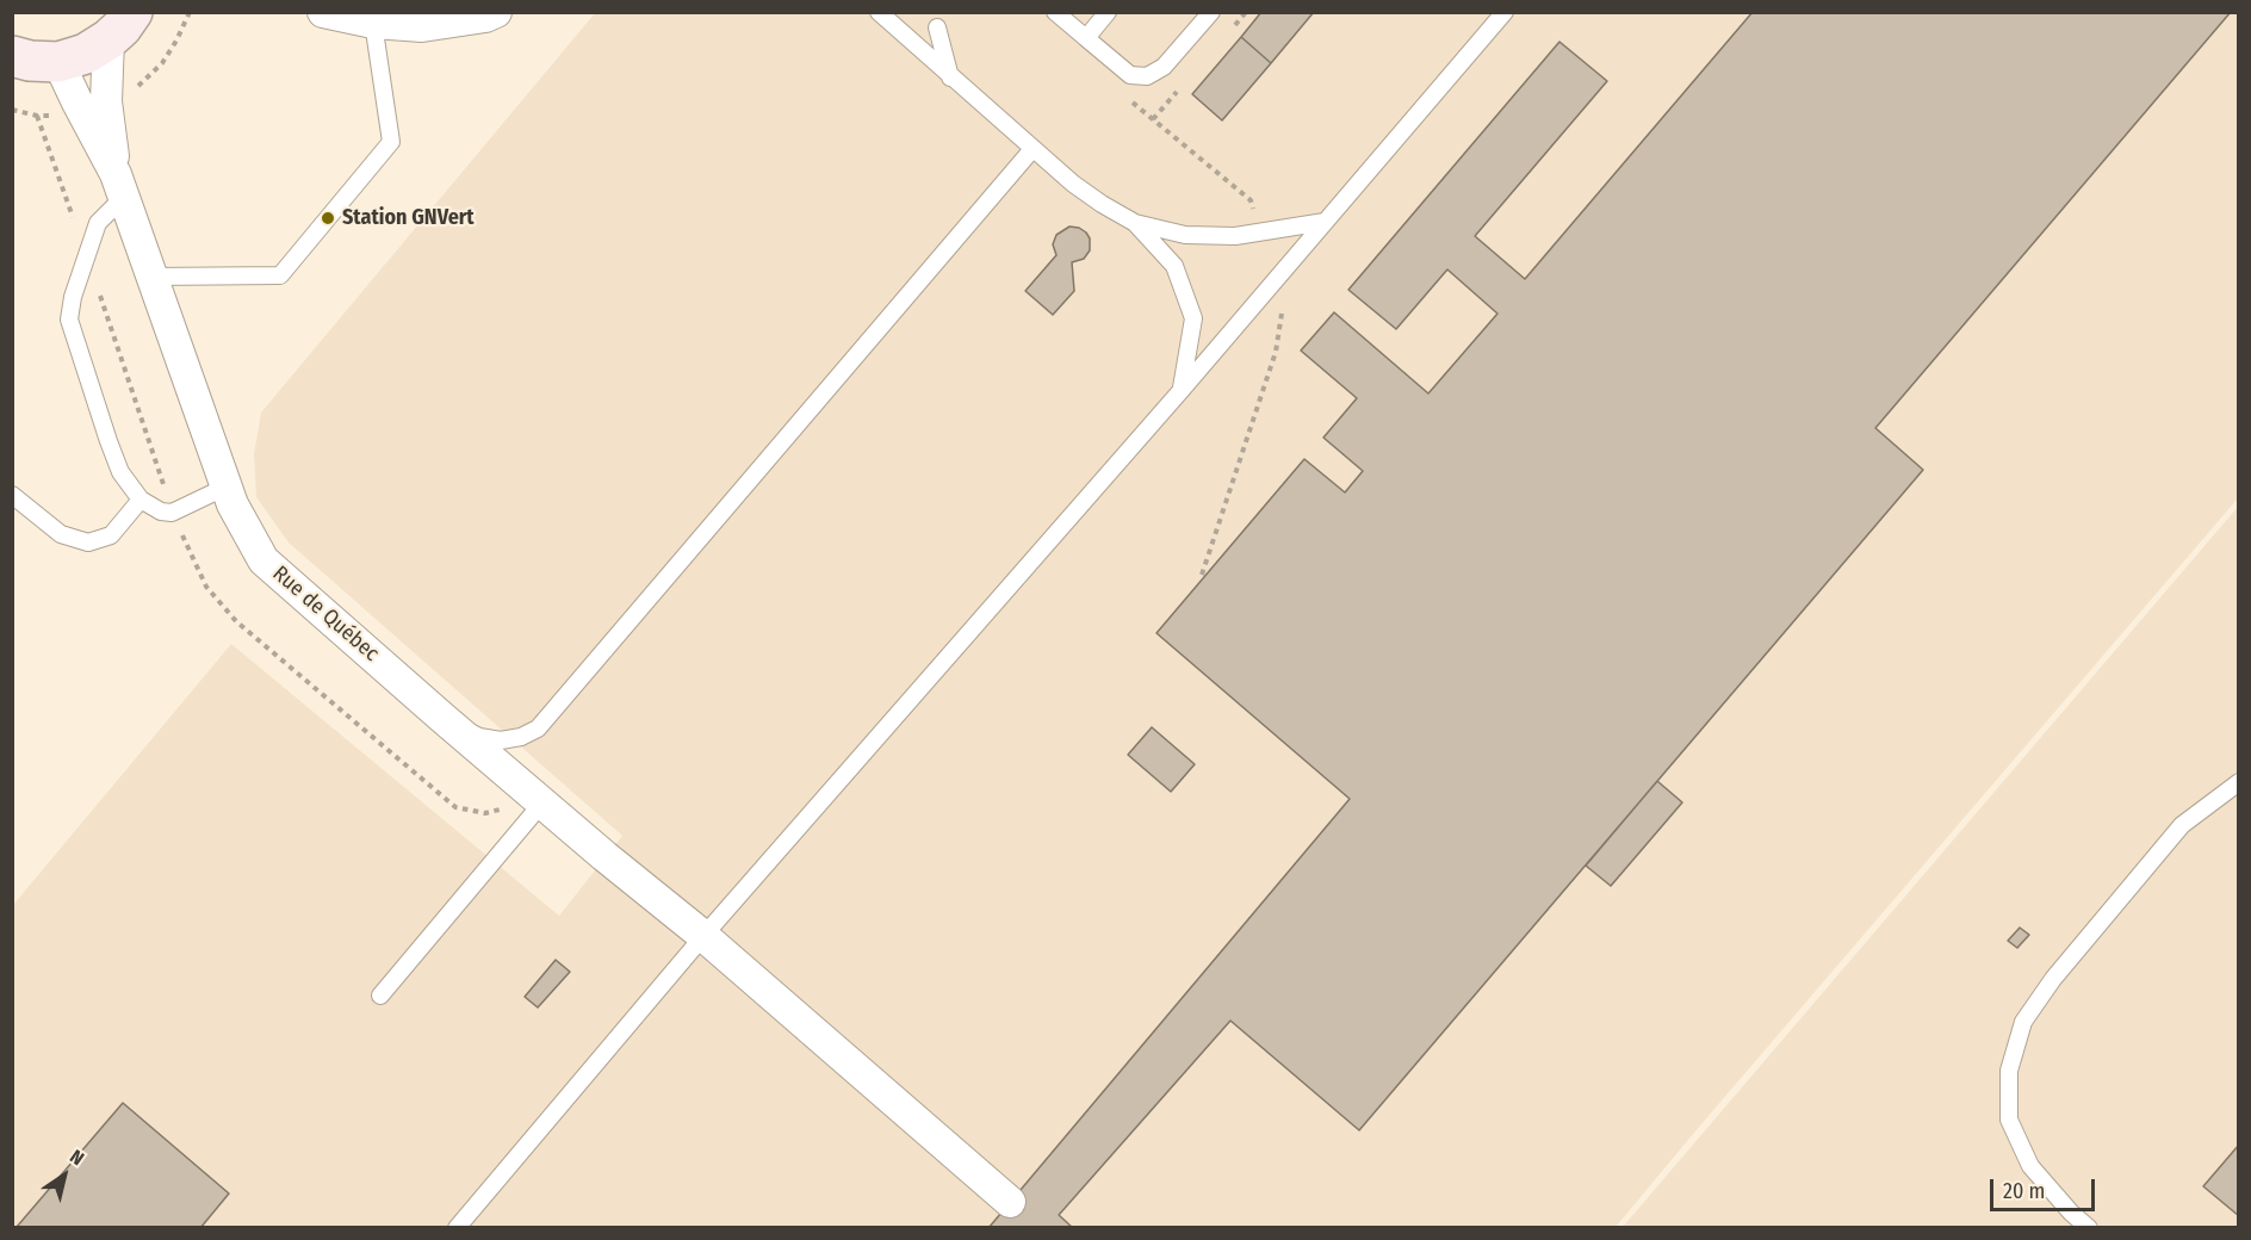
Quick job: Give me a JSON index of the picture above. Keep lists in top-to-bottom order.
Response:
{
  "streets": {
    "street": ["Rue de Québec"]
  },
  "places": ["Station GNVert"],
  "scale_bar": "20 m",
  "north": "top right"
}
